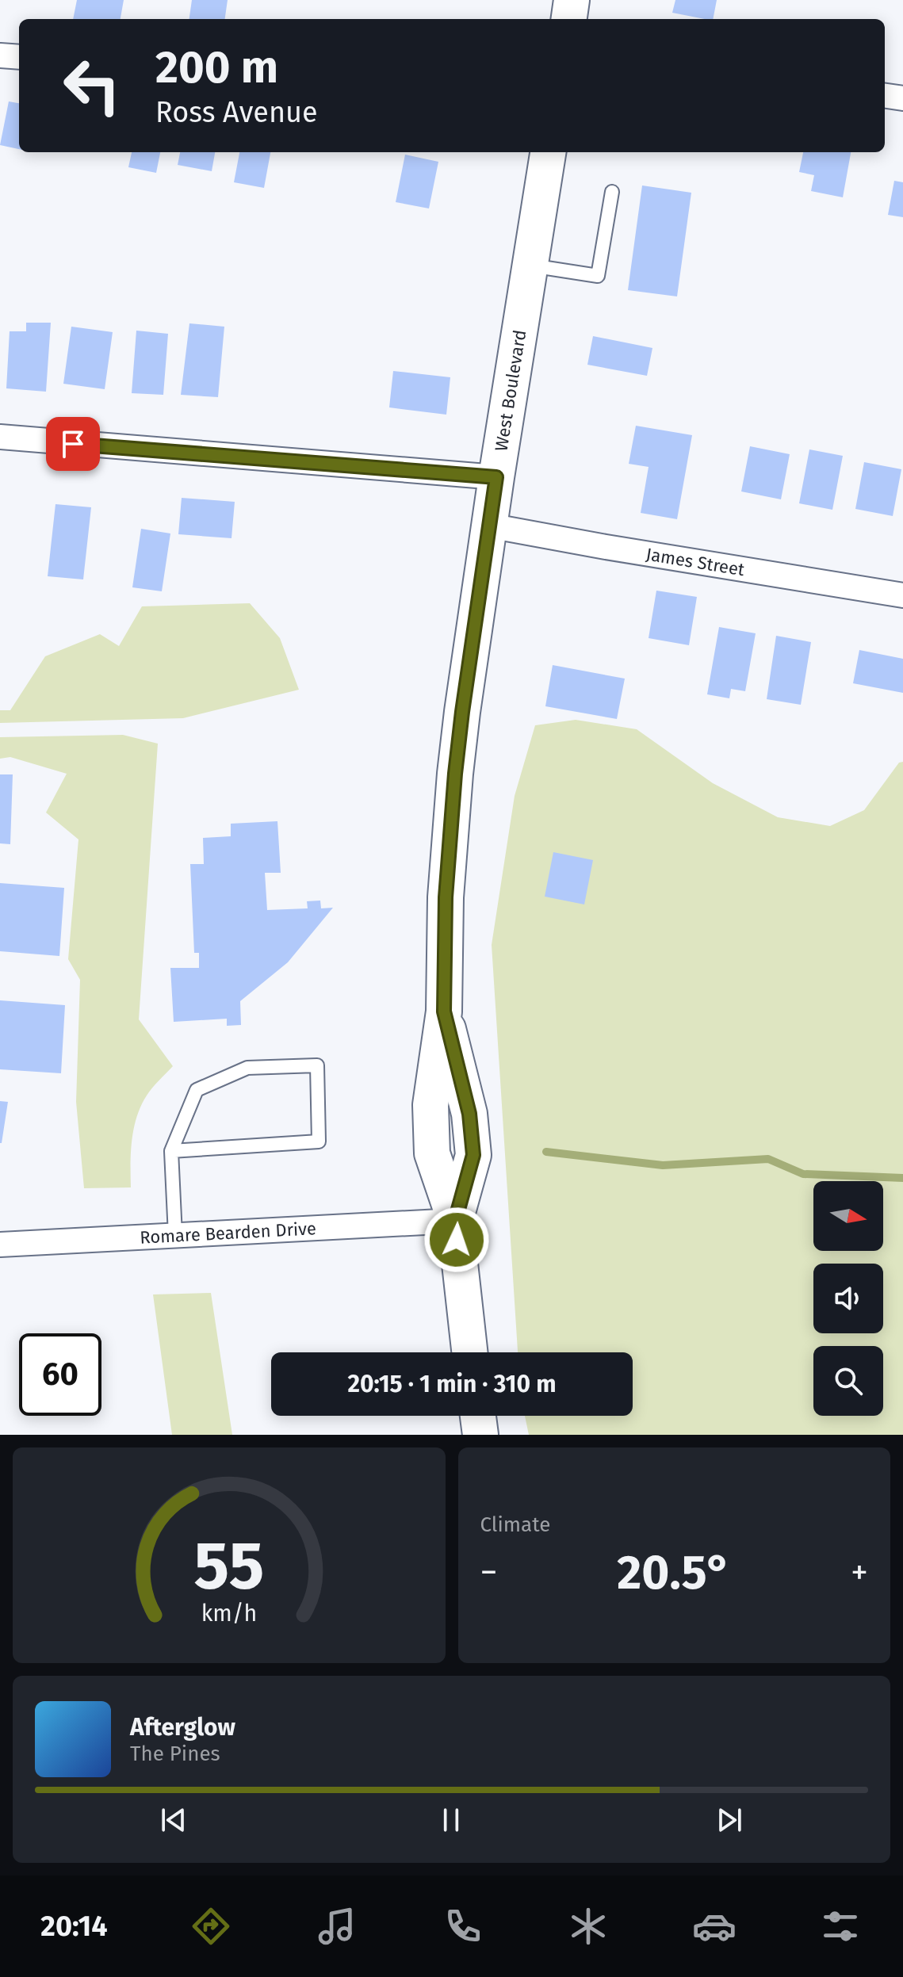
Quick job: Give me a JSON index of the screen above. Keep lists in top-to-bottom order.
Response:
{
  "streets": {
    "main road": ["West Boulevard"],
    "street": ["James Street", "Romare Bearden Drive"]
  },
  "crossings": [
    ["West Boulevard", "James Street"],
    ["West Boulevard", "Romare Bearden Drive"]
  ],
  "north": "right",
  "page": {
    "turn": ["200 m", "Ross Avenue"],
    "limit": "60",
    "trip": "20:15 · 1 min · 310 m",
    "tile": "Climate",
    "heat": ["−", "20.5°", "+"],
    "song": ["Afterglow", "The Pines"],
    "tabs": "20:14",
    "gauge": ["55", "km/h"]
  }
}
